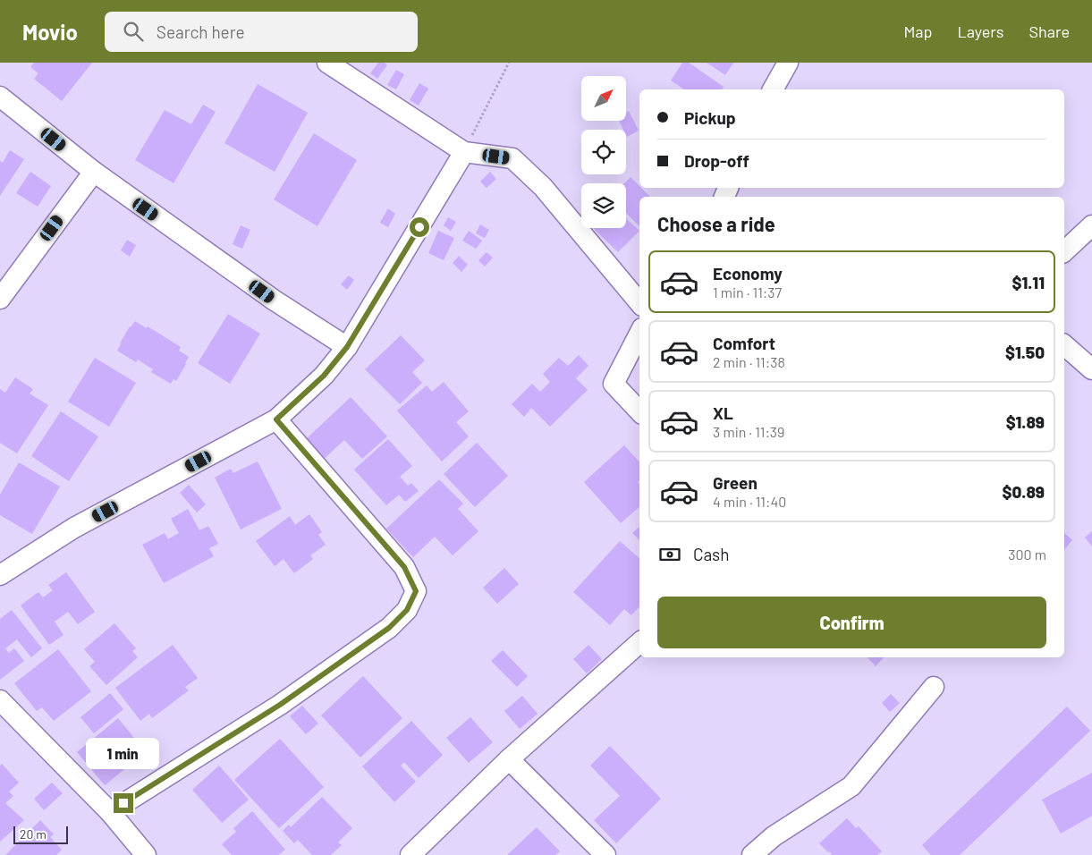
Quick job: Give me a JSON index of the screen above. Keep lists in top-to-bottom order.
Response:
{
  "scale_bar": "20 m",
  "north": "top right",
  "page": {
    "header": "Movio",
    "search": "Search here",
    "nav": ["Map", "Layers", "Share"],
    "banner": ["Pickup", "Drop-off"],
    "heading": "Choose a ride",
    "list": [
      {
        "name": "Economy",
        "note": "1 min · 11:37",
        "value": "$1.11"
      },
      {
        "name": "Comfort",
        "note": "2 min · 11:38",
        "value": "$1.50"
      },
      {
        "name": "XL",
        "note": "3 min · 11:39",
        "value": "$1.89"
      },
      {
        "name": "Green",
        "note": "4 min · 11:40",
        "value": "$0.89"
      }
    ],
    "pay": ["Cash", "300 m"],
    "buttons": "Confirm",
    "bubble": "1 min",
    "scale": "20 m"
  }
}
